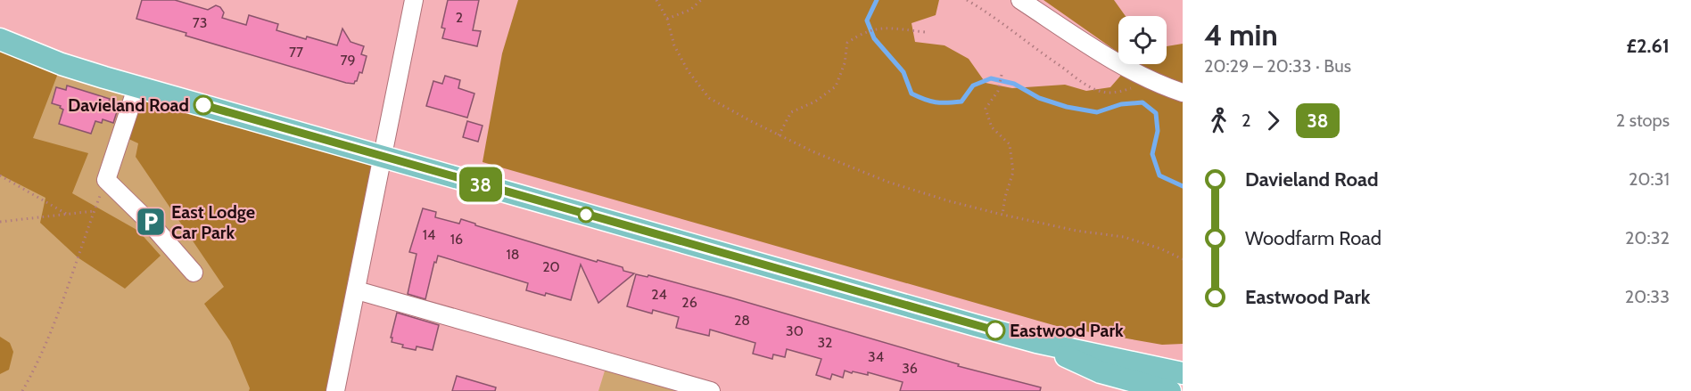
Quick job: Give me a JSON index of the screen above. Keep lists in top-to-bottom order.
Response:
{
  "places": {
    "other": ["Davieland Road", "Eastwood Park"],
    "parking": ["East Lodge Car Park"]
  },
  "lines": ["bus line 38"],
  "house_numbers": [
    "2",
    "73",
    "77",
    "79",
    "14",
    "16",
    "18",
    "20",
    "24",
    "26",
    "28",
    "30",
    "32",
    "34",
    "36"
  ],
  "page": {
    "on_map": "38",
    "heading": ["4 min", "20:29 – 20:33 · Bus", "£2.61"],
    "legs": ["2", "38", "2 stops"],
    "list": [
      {
        "name": "Davieland Road",
        "value": "20:31"
      },
      {
        "name": "Woodfarm Road",
        "value": "20:32"
      },
      {
        "name": "Eastwood Park",
        "value": "20:33"
      }
    ]
  }
}
